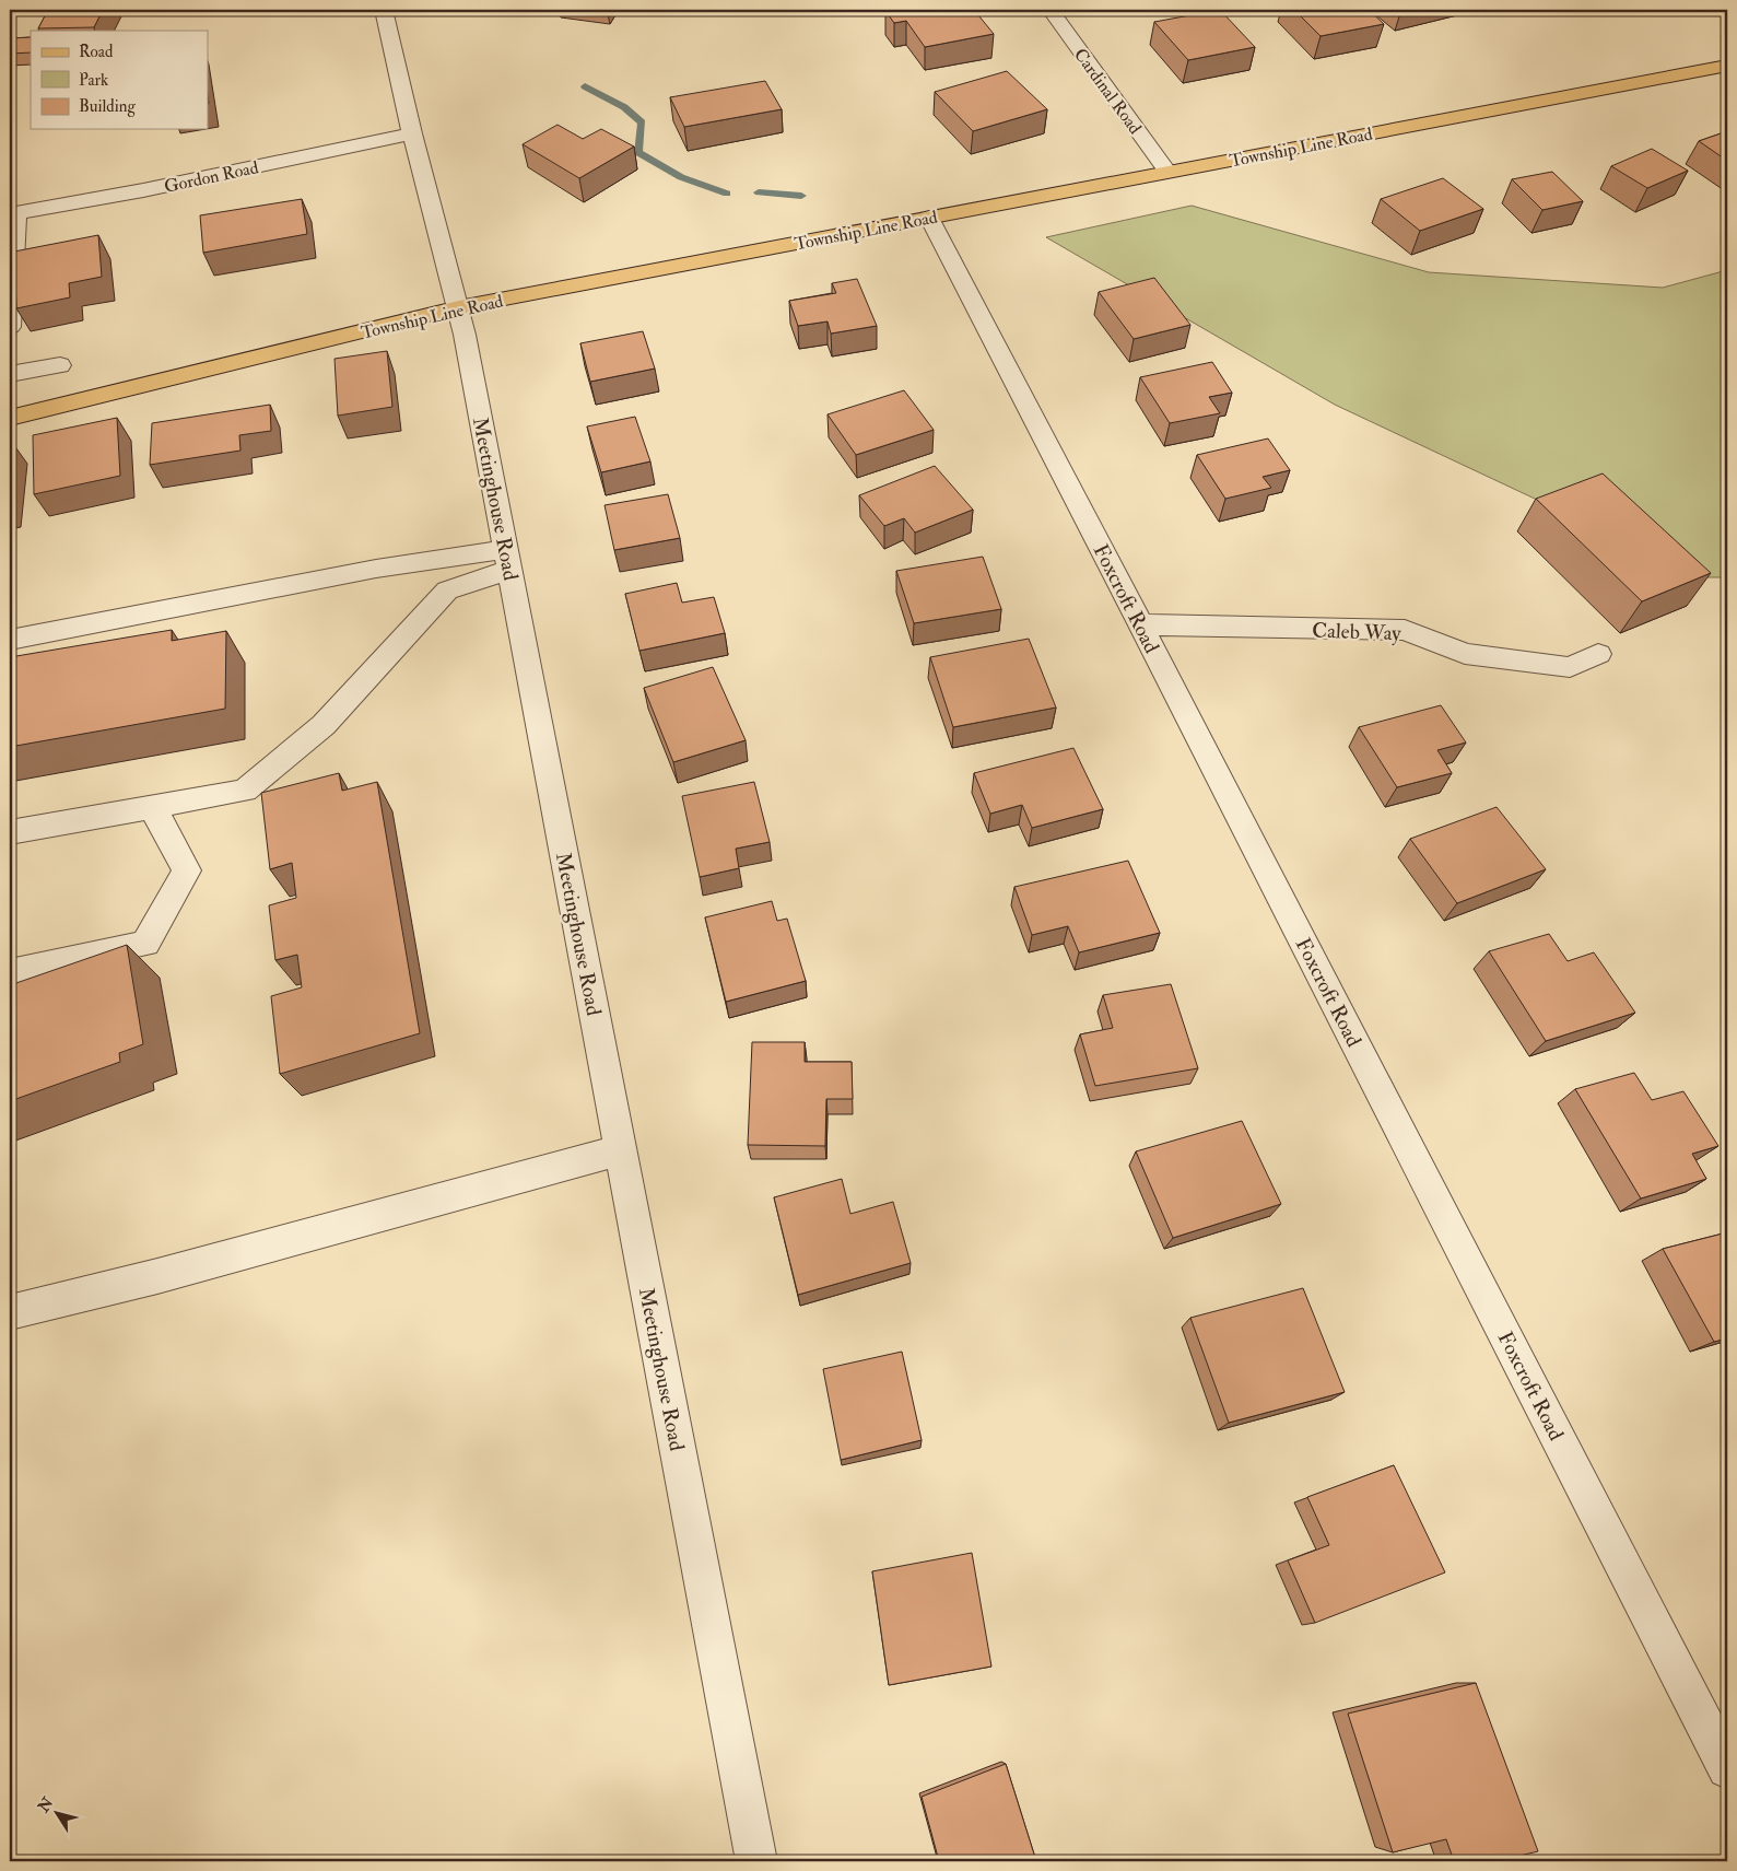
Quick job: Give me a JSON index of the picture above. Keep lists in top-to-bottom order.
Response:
{
  "streets": {
    "main road": ["Township Line Road"],
    "street": [
      "Cardinal Road",
      "Gordon Road",
      "Meetinghouse Road",
      "Foxcroft Road",
      "Caleb Way"
    ]
  },
  "crossings": [
    ["Cardinal Road", "Township Line Road"],
    ["Township Line Road", "Meetinghouse Road"],
    ["Township Line Road", "Foxcroft Road"],
    ["Gordon Road", "Meetinghouse Road"],
    ["Foxcroft Road", "Caleb Way"]
  ],
  "legend": ["Road", "Park", "Building"],
  "north": "top left"
}
